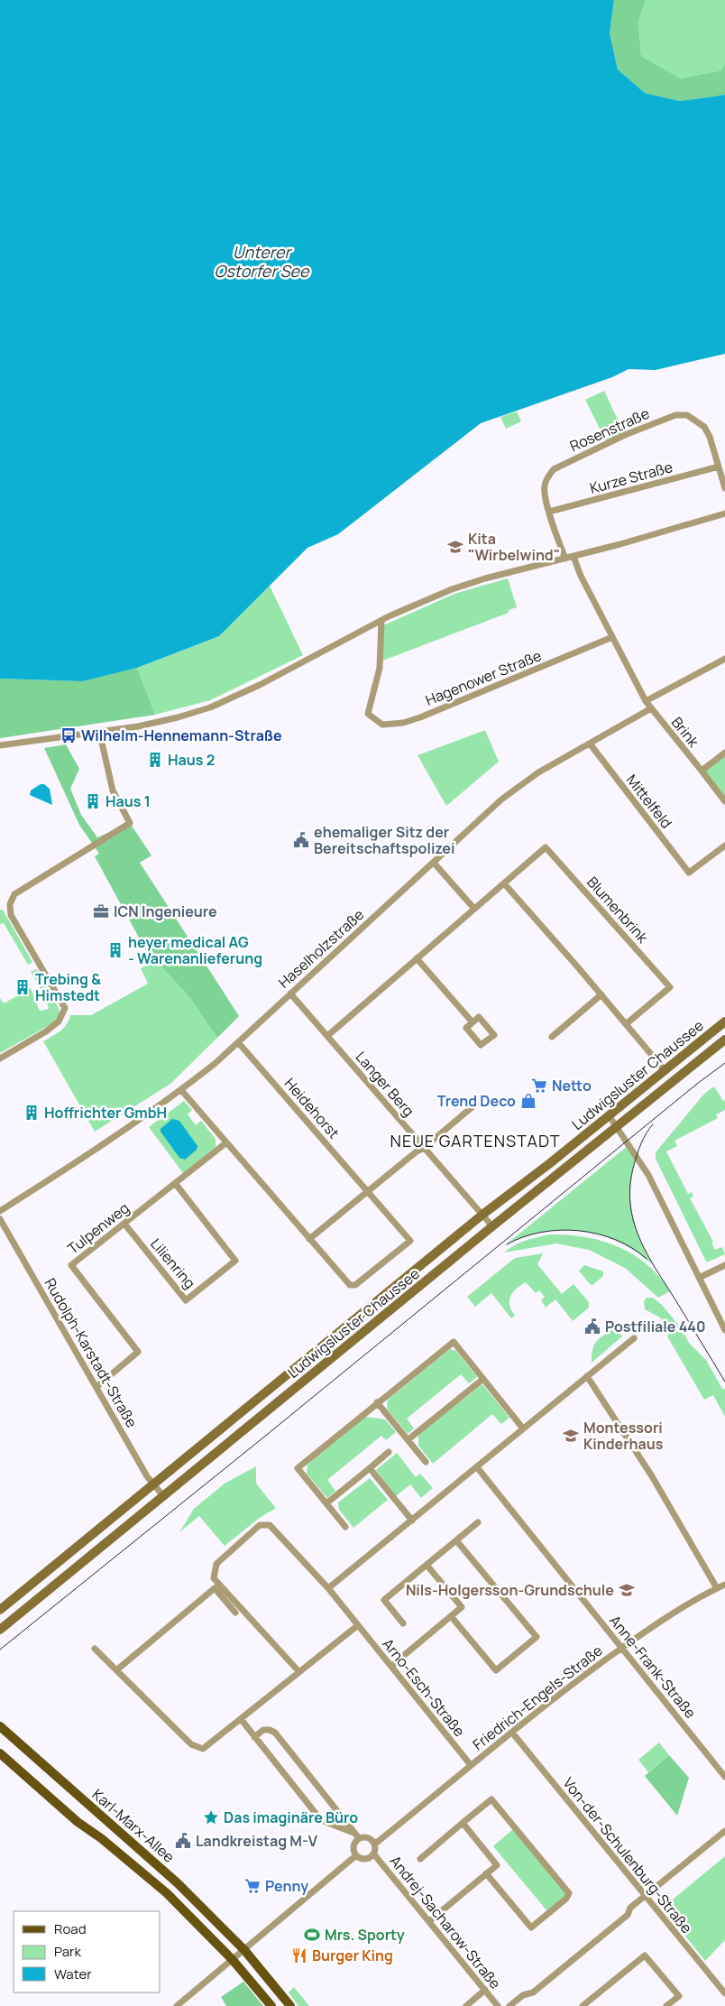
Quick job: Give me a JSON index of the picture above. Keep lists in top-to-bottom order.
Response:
{
  "streets": {
    "main road": ["Karl-Marx-Allee"],
    "street": [
      "Rosenstraße",
      "Kurze Straße",
      "Hagenower Straße",
      "Brink",
      "Mittelfeld",
      "Blumenbrink",
      "Haselholzstraße",
      "Ludwigsluster Chaussee",
      "Langer Berg",
      "Heidehorst",
      "Tulpenweg",
      "Lilienring",
      "Rudolph-Karstadt-Straße",
      "Anne-Frank-Straße",
      "Arno-Esch-Straße",
      "Friedrich-Engels-Straße",
      "Von-der-Schulenburg-Straße",
      "Andrej-Sacharow-Straße"
    ]
  },
  "crossings": [
    ["Rosenstraße", "Kurze Straße"],
    ["Brink", "Haselholzstraße"],
    ["Mittelfeld", "Haselholzstraße"],
    ["Haselholzstraße", "Langer Berg"],
    ["Haselholzstraße", "Heidehorst"],
    ["Ludwigsluster Chaussee", "Langer Berg"],
    ["Ludwigsluster Chaussee", "Rudolph-Karstadt-Straße"],
    ["Heidehorst", "Tulpenweg"],
    ["Tulpenweg", "Lilienring"],
    ["Tulpenweg", "Rudolph-Karstadt-Straße"],
    ["Anne-Frank-Straße", "Friedrich-Engels-Straße"],
    ["Arno-Esch-Straße", "Friedrich-Engels-Straße"],
    ["Friedrich-Engels-Straße", "Von-der-Schulenburg-Straße"],
    ["Friedrich-Engels-Straße", "Andrej-Sacharow-Straße"]
  ],
  "districts": ["NEUE GARTENSTADT"],
  "water": ["Unterer Ostorfer See"],
  "places": {
    "school or university": ["Kita \"Wirbelwind\"", "Montessori Kinderhaus", "Nils-Holgersson-Grundschule"],
    "bus stop": ["Wilhelm-Hennemann-Straße"],
    "building": [
      "Haus 2",
      "Haus 1",
      "heyer medical AG - Warenanlieferung",
      "Trebing & Himstedt",
      "Hoffrichter GmbH"
    ],
    "public building": ["ehemaliger Sitz der Bereitschaftspolizei", "Postfiliale 440", "Landkreistag M-V"],
    "office": ["ICN Ingenieure"],
    "supermarket": ["Netto", "Penny"],
    "shop": ["Trend Deco"],
    "place": ["Das imaginäre Büro"],
    "sports": ["Mrs. Sporty"],
    "restaurant": ["Burger King"]
  },
  "legend": ["Road", "Park", "Water"]
}
